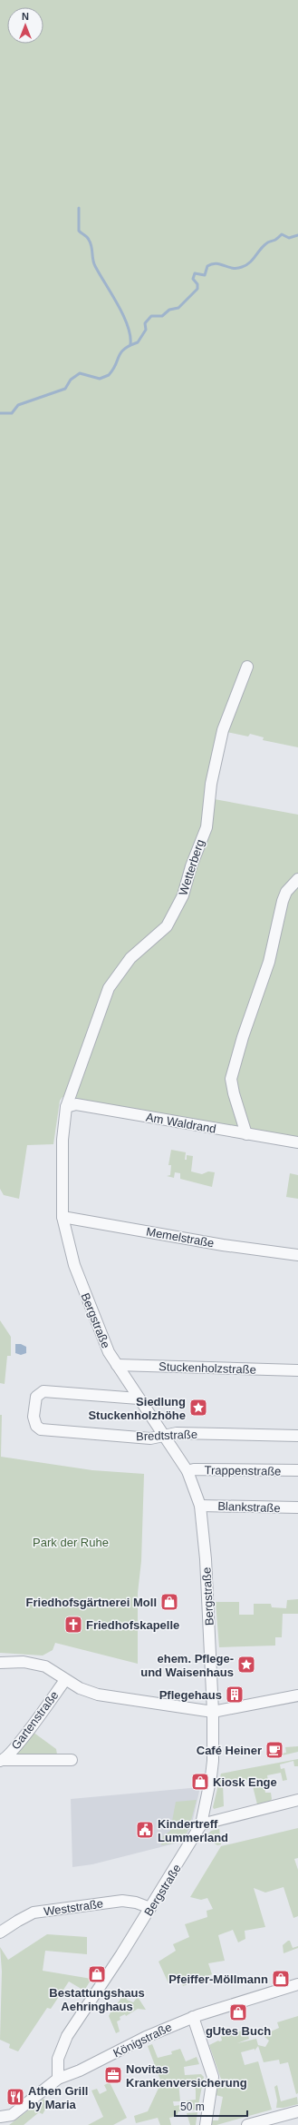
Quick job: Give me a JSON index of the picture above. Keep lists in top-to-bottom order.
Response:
{
  "streets": {
    "street": [
      "Wetterberg",
      "Am Waldrand",
      "Memelstraße",
      "Bergstraße",
      "Stuckenholzstraße",
      "Bredtstraße",
      "Trappenstraße",
      "Blankstraße",
      "Gartenstraße",
      "Weststraße",
      "Königstraße"
    ]
  },
  "crossings": [
    ["Wetterberg", "Am Waldrand"],
    ["Wetterberg", "Bergstraße"],
    ["Am Waldrand", "Bergstraße"],
    ["Memelstraße", "Bergstraße"],
    ["Bergstraße", "Stuckenholzstraße"],
    ["Bergstraße", "Bredtstraße"],
    ["Bergstraße", "Trappenstraße"],
    ["Bergstraße", "Blankstraße"],
    ["Bergstraße", "Gartenstraße"],
    ["Bergstraße", "Weststraße"],
    ["Bergstraße", "Königstraße"]
  ],
  "parks": ["Park der Ruhe"],
  "places": {
    "place": ["Siedlung Stuckenholzhöhe", "ehem. Pflege- und Waisenhaus"],
    "shop": [
      "Friedhofsgärtnerei Moll",
      "Kiosk Enge",
      "Bestattungshaus Aehringhaus",
      "Pfeiffer-Möllmann",
      "gUtes Buch"
    ],
    "church": ["Friedhofskapelle"],
    "building": ["Pflegehaus"],
    "cafe": ["Café Heiner"],
    "public building": ["Kindertreff Lummerland"],
    "office": ["Novitas Krankenversicherung"],
    "restaurant": ["Athen Grill by Maria"]
  },
  "scale_bar": "50 m",
  "north": "top"
}
